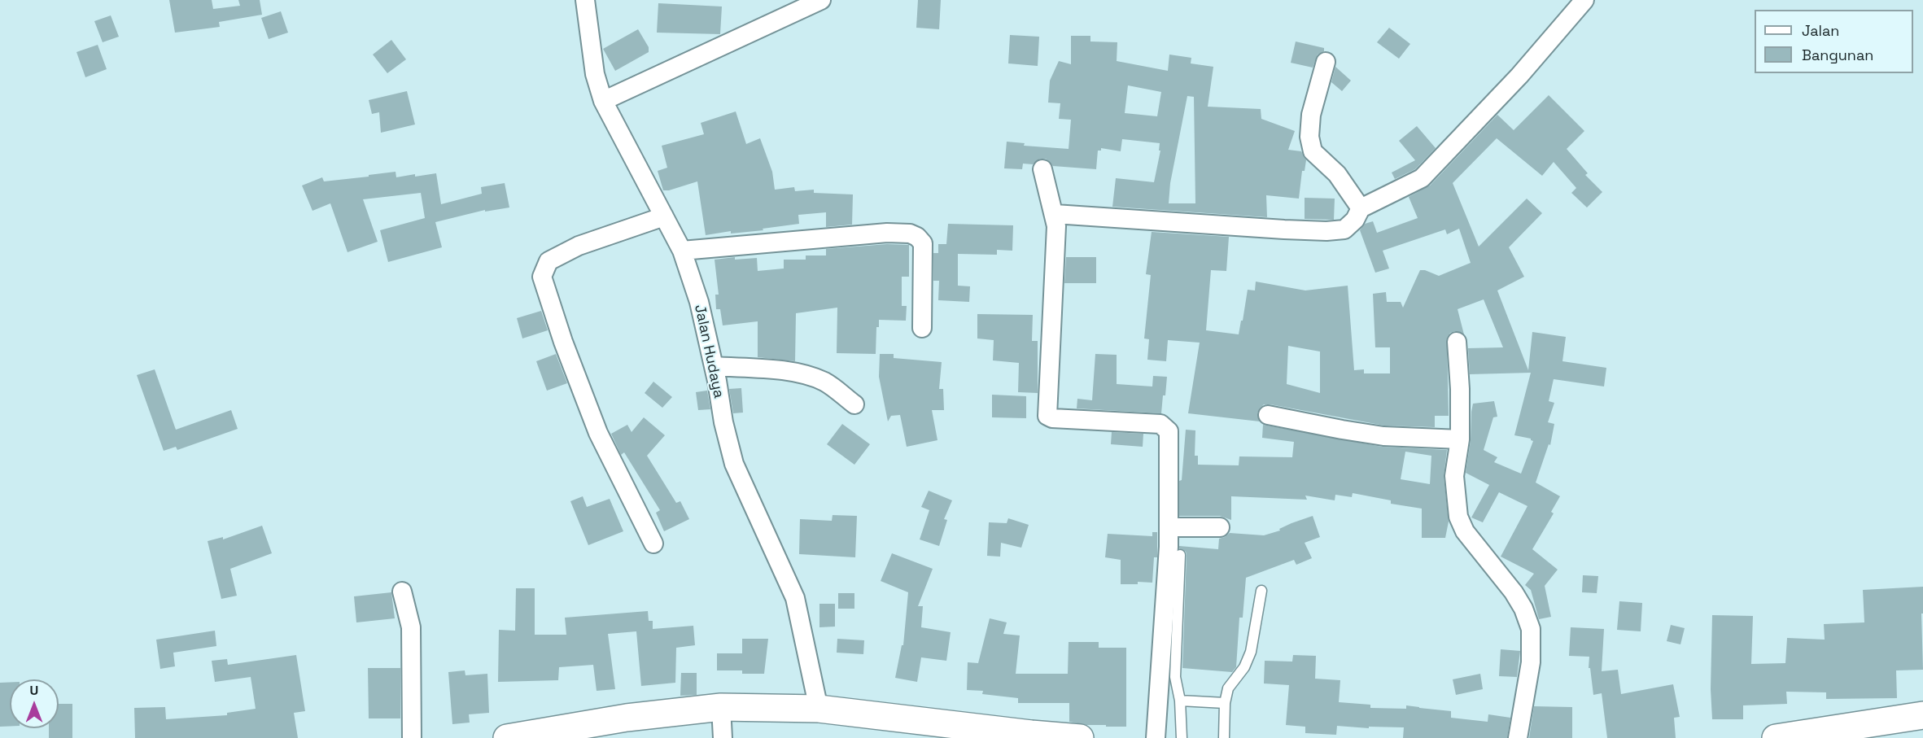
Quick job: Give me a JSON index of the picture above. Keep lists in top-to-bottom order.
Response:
{
  "streets": {
    "street": ["Jalan Hudaya"]
  },
  "legend": ["Jalan", "Bangunan"],
  "north": "top"
}
